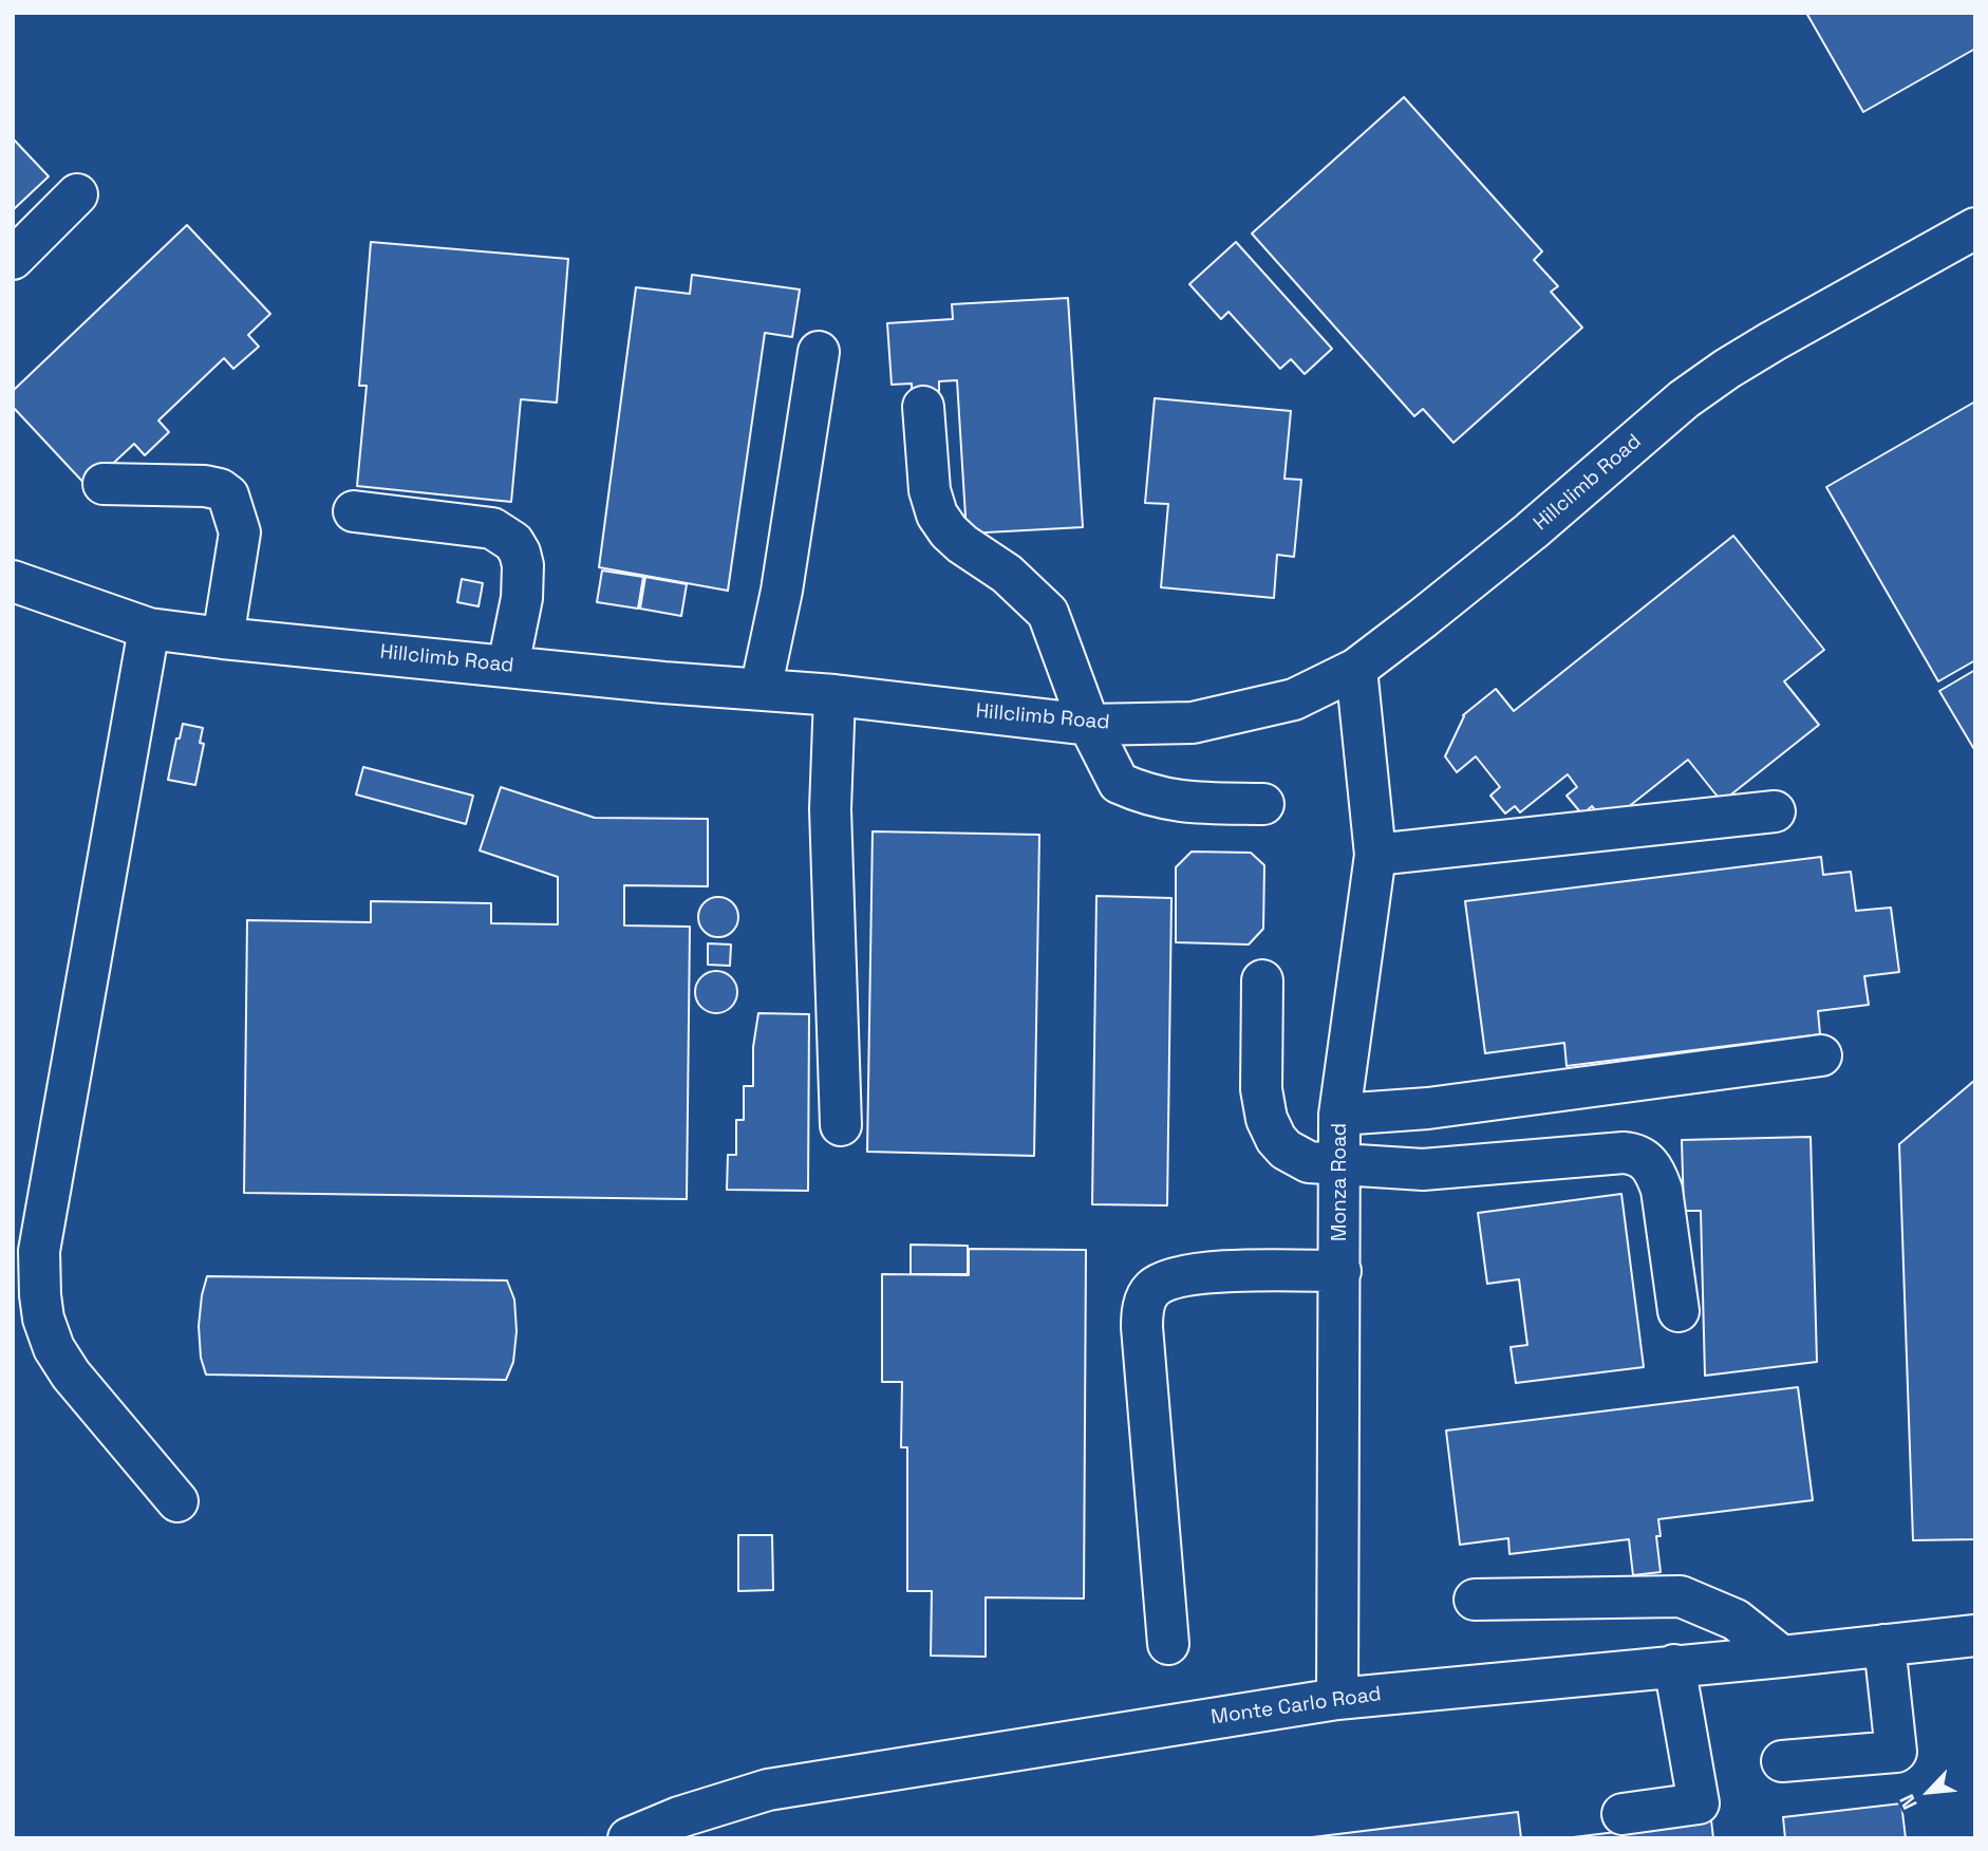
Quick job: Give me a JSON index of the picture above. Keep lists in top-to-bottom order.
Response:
{
  "streets": {
    "street": ["Hillclimb Road", "Monza Road", "Monte Carlo Road"]
  },
  "crossings": [
    ["Hillclimb Road", "Monza Road"],
    ["Monza Road", "Monte Carlo Road"]
  ],
  "north": "bottom left"
}
